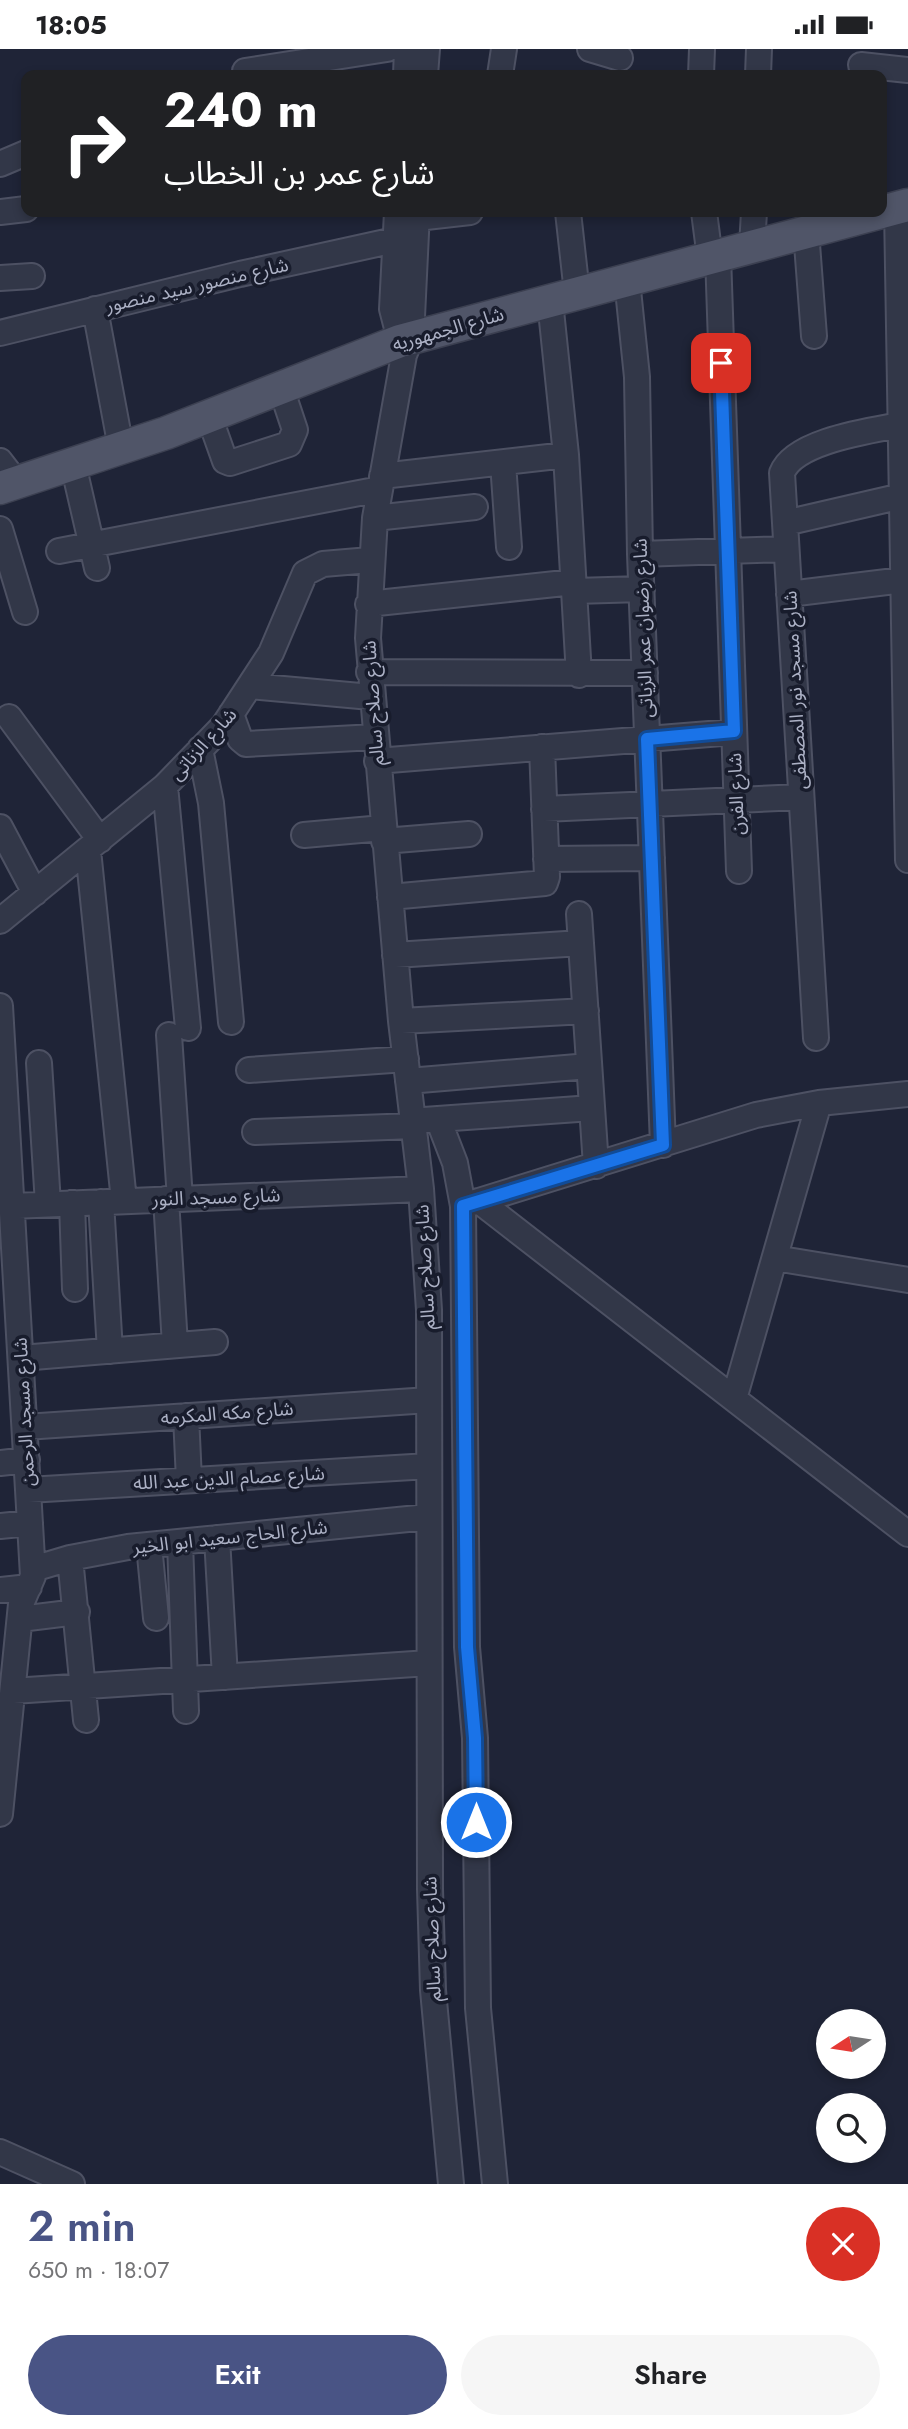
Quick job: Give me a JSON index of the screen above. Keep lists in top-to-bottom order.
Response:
{
  "streets": {
    "main road": ["شارع الجمهوريه"],
    "street": [
      "شارع منصور سيد منصور",
      "شارع رضوان عمر الزياتى",
      "شارع مسجد نور المصطفى",
      "شارع صلاح سالم",
      "شارع الزناتى",
      "شارع الفرن",
      "شارع مسجد النور",
      "شارع مسجد الرحمن",
      "شارع مكه المكرمه",
      "شارع عصام الدين عبد الله",
      "شارع الحاج سعيد ابو الخير"
    ]
  },
  "crossings": [
    ["شارع الجمهوريه", "شارع رضوان عمر الزياتى"],
    ["شارع الجمهوريه", "شارع صلاح سالم"],
    ["شارع الجمهوريه", "شارع الفرن"],
    ["شارع صلاح سالم", "شارع الزناتى"],
    ["شارع صلاح سالم", "شارع مسجد النور"],
    ["شارع صلاح سالم", "شارع مكه المكرمه"],
    ["شارع صلاح سالم", "شارع عصام الدين عبد الله"],
    ["شارع صلاح سالم", "شارع الحاج سعيد ابو الخير"],
    ["شارع مسجد النور", "شارع مسجد الرحمن"],
    ["شارع مسجد الرحمن", "شارع مكه المكرمه"],
    ["شارع مسجد الرحمن", "شارع عصام الدين عبد الله"],
    ["شارع مسجد الرحمن", "شارع الحاج سعيد ابو الخير"]
  ],
  "north": "left",
  "page": {
    "status": "18:05",
    "turn": ["240 m", "شارع عمر بن الخطاب"],
    "heading": ["2 min", "650 m · 18:07"],
    "buttons": ["Exit", "Share"]
  }
}
